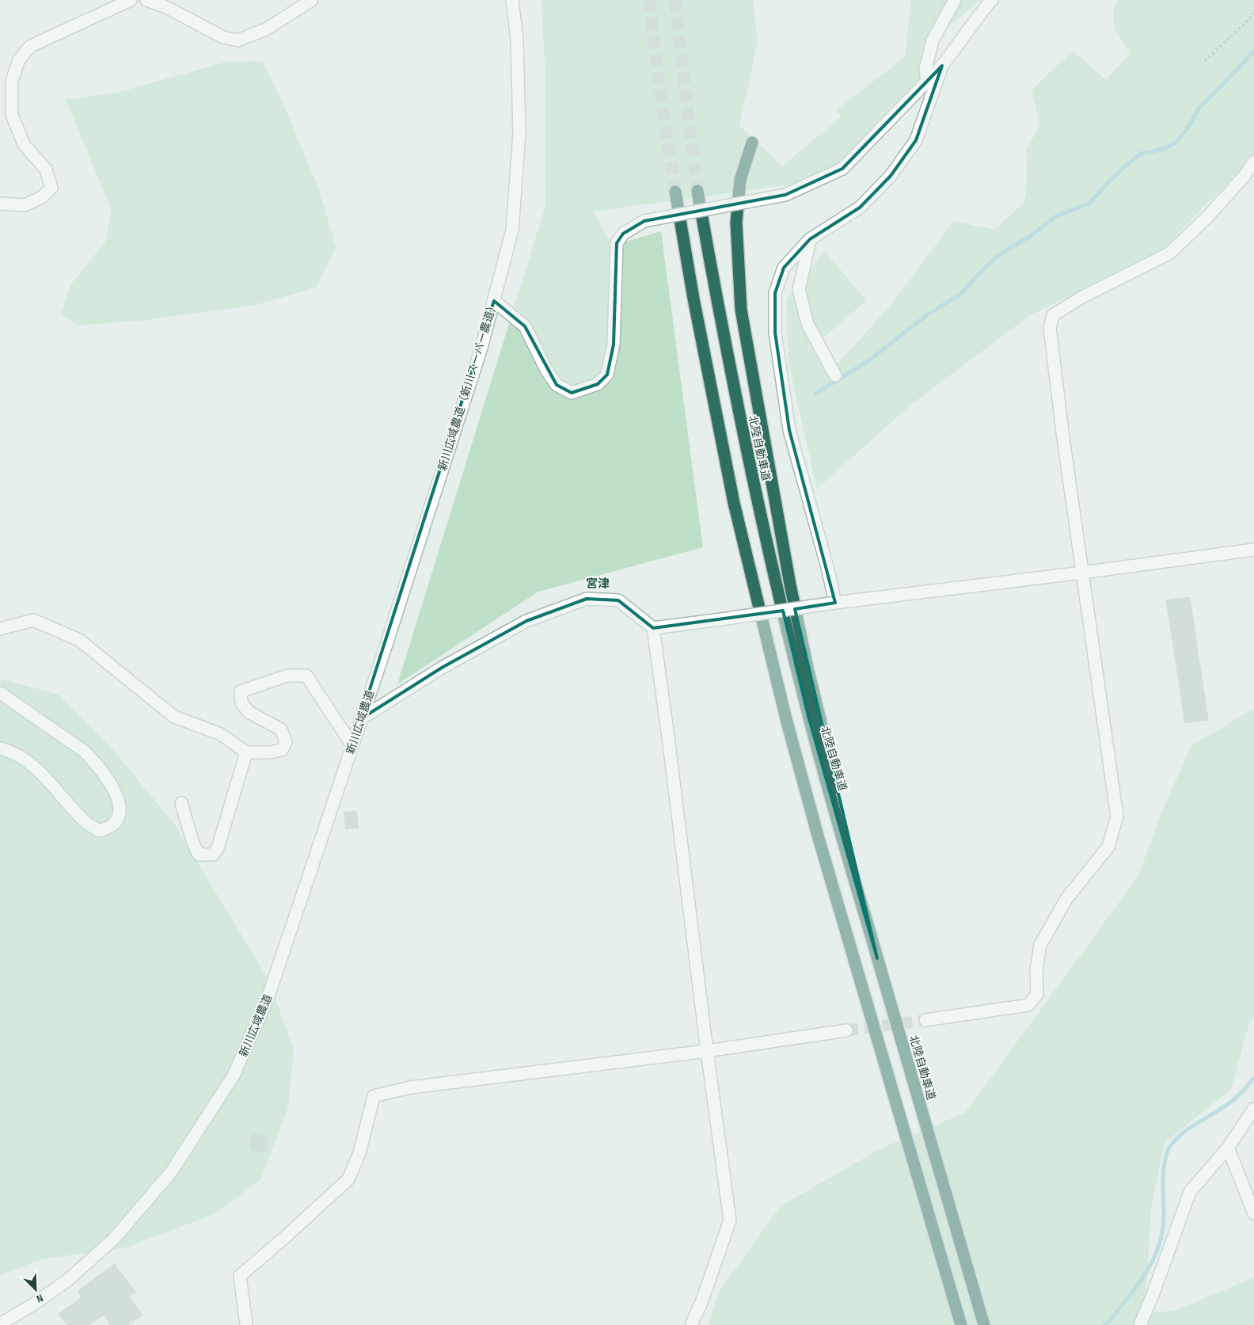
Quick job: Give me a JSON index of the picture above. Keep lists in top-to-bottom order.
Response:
{
  "streets": {
    "highway": ["北陸自動車道"],
    "street": ["新川広域農道（新川スーパー農道）", "新川広域農道"]
  },
  "crossings": [
    ["新川広域農道（新川スーパー農道）", "新川広域農道"]
  ],
  "districts": ["宮津"],
  "north": "bottom right"
}
